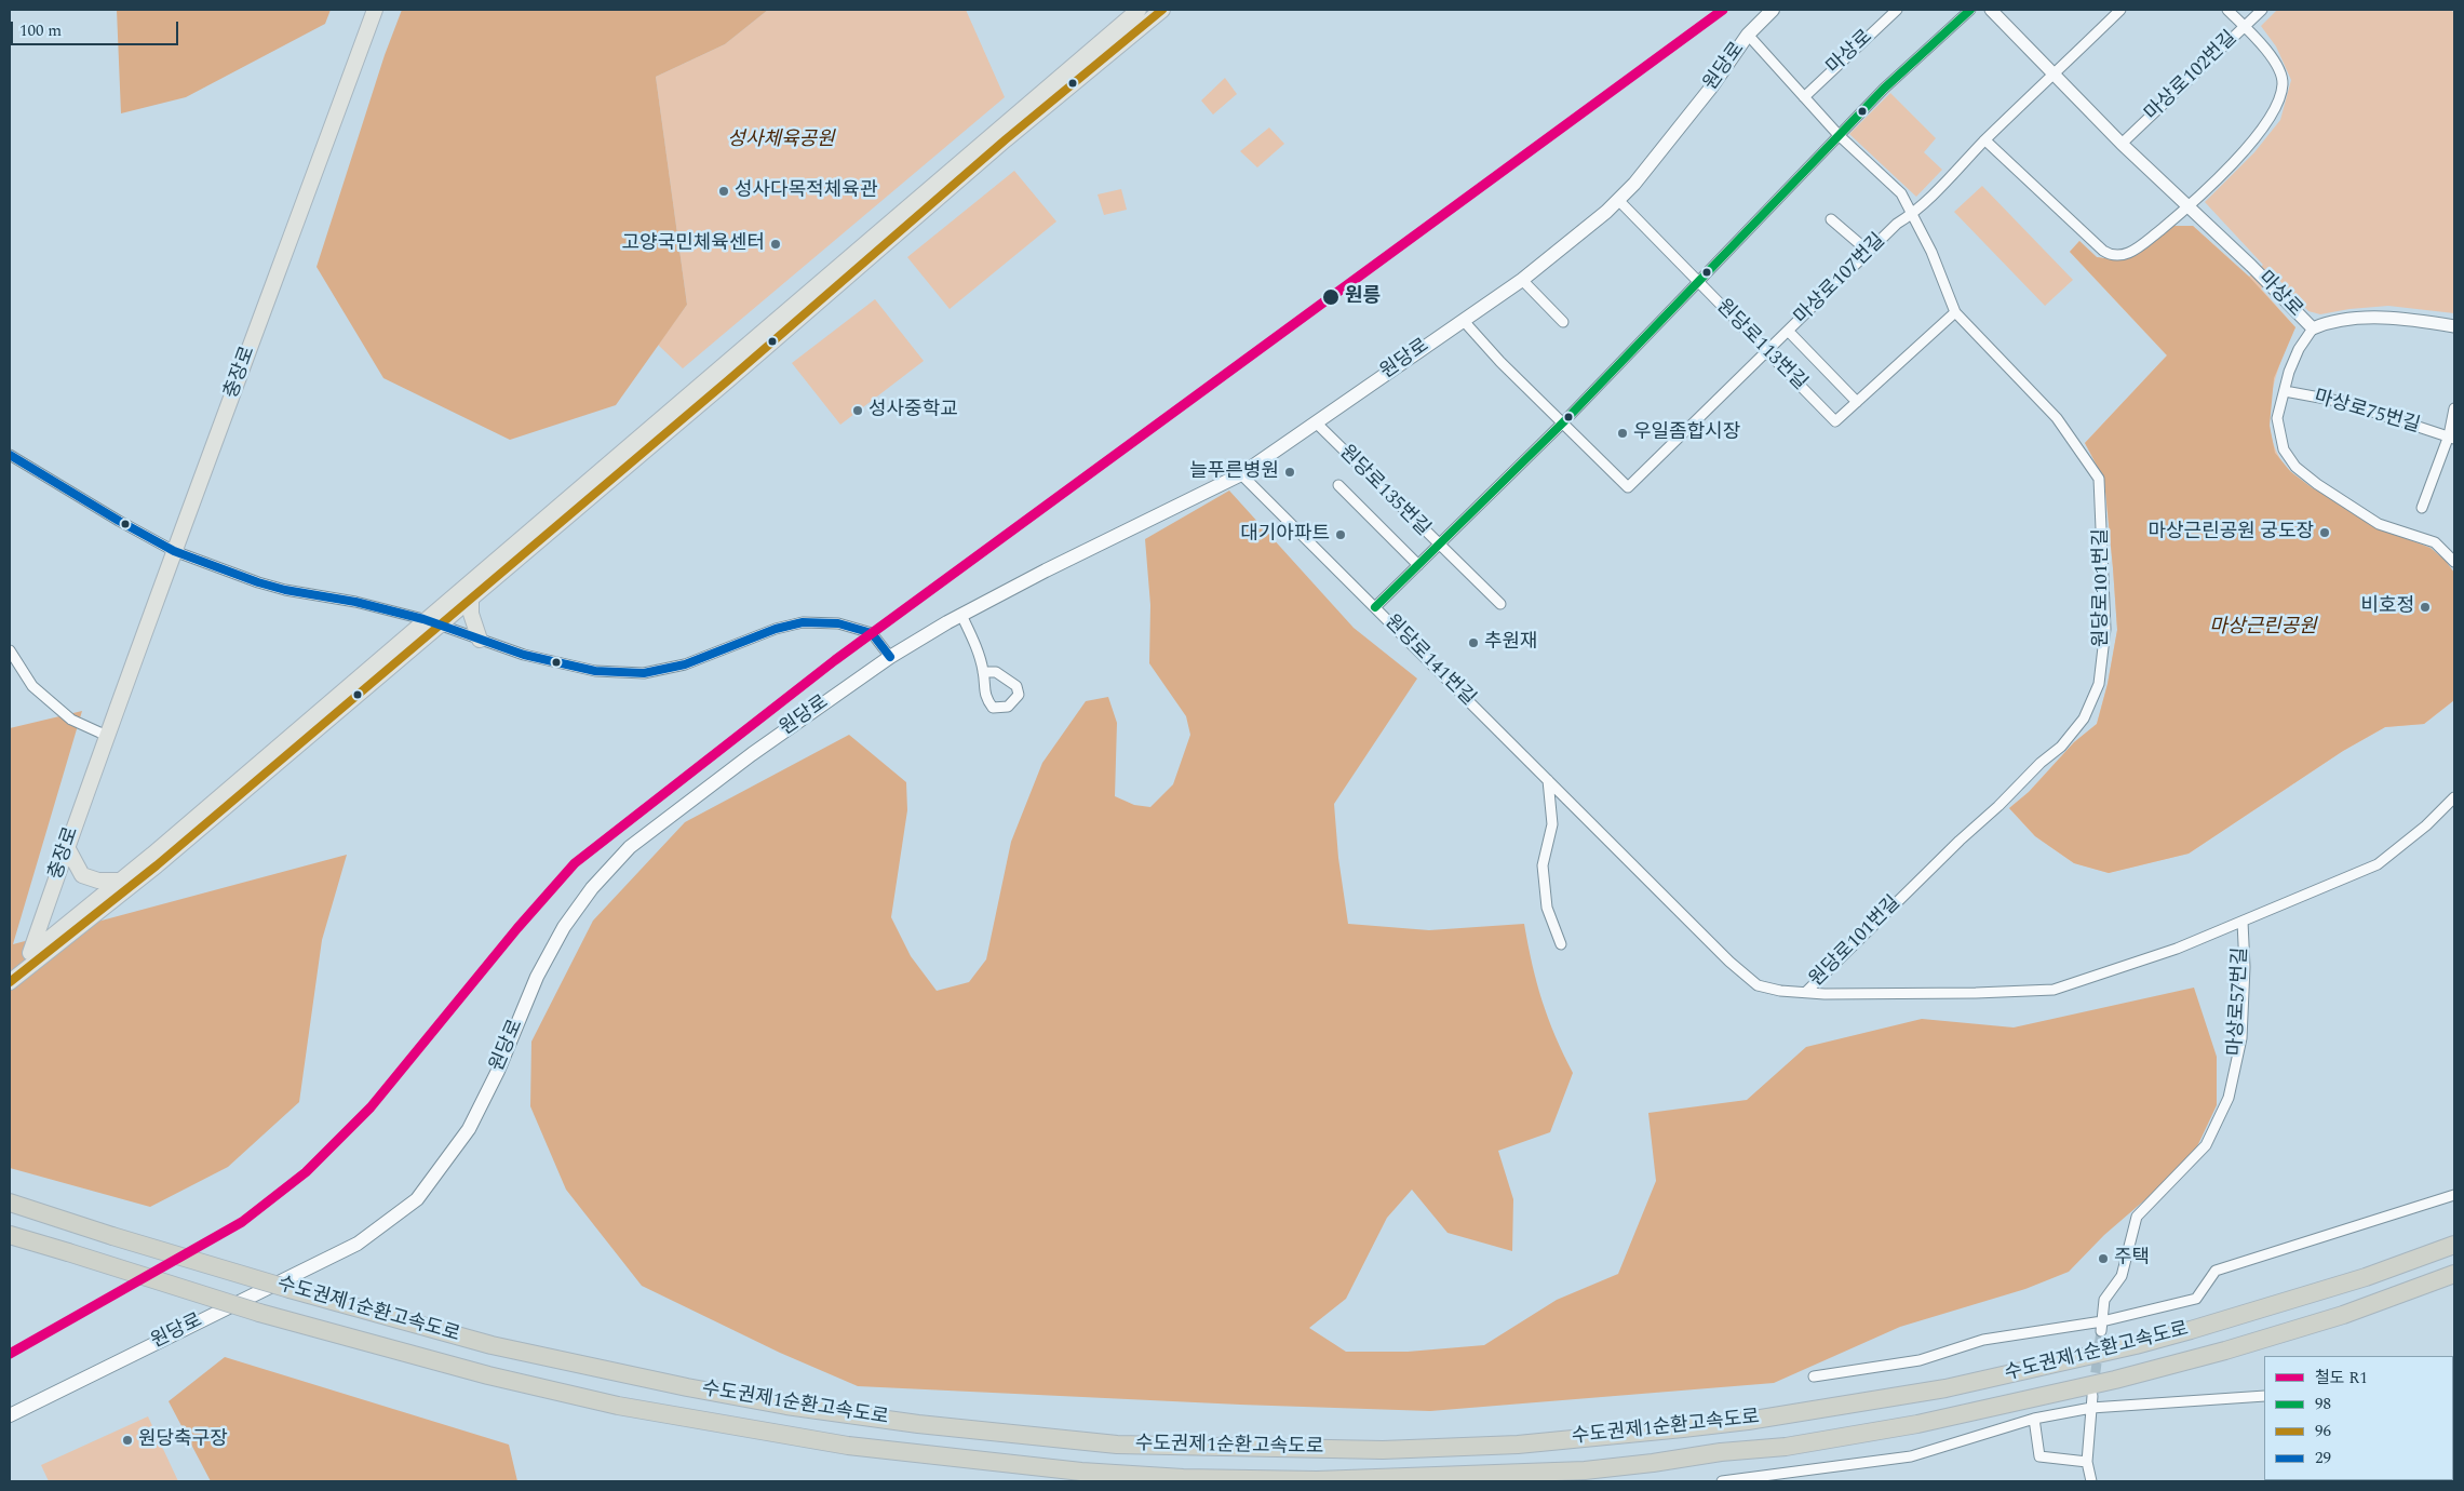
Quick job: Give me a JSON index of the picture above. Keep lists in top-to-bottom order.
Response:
{
  "streets": {
    "highway": ["수도권제1순환고속도로"],
    "main road": ["원당로", "충장로"],
    "street": [
      "마상로",
      "마상로102번길",
      "마상로107번길",
      "원당로113번길",
      "마상로75번길",
      "원당로135번길",
      "원당로101번길",
      "원당로141번길",
      "마상로57번길"
    ]
  },
  "crossings": [
    ["마상로", "마상로102번길"],
    ["마상로", "마상로107번길"],
    ["마상로", "원당로101번길"],
    ["원당로", "원당로113번길"],
    ["원당로", "원당로135번길"],
    ["원당로", "원당로101번길"],
    ["원당로", "원당로141번길"],
    ["마상로107번길", "원당로113번길"],
    ["마상로107번길", "원당로101번길"],
    ["원당로101번길", "원당로141번길"],
    ["원당로101번길", "마상로57번길"],
    ["원당로141번길", "마상로57번길"]
  ],
  "parks": ["성사체육공원", "마상근린공원"],
  "places": [
    "성사다목적체육관",
    "고양국민체육센터",
    "원릉",
    "성사중학교",
    "우일좀합시장",
    "늘푸른병원",
    "마상근린공원 궁도장",
    "대기아파트",
    "비호정",
    "추원재",
    "주택",
    "원당축구장"
  ],
  "lines": [
    "rail line R1",
    "transit line 98",
    "transit line 96",
    "transit line 29"
  ],
  "legend": [
    "철도 R1",
    "98",
    "96",
    "29"
  ],
  "scale_bar": "100 m"
}
